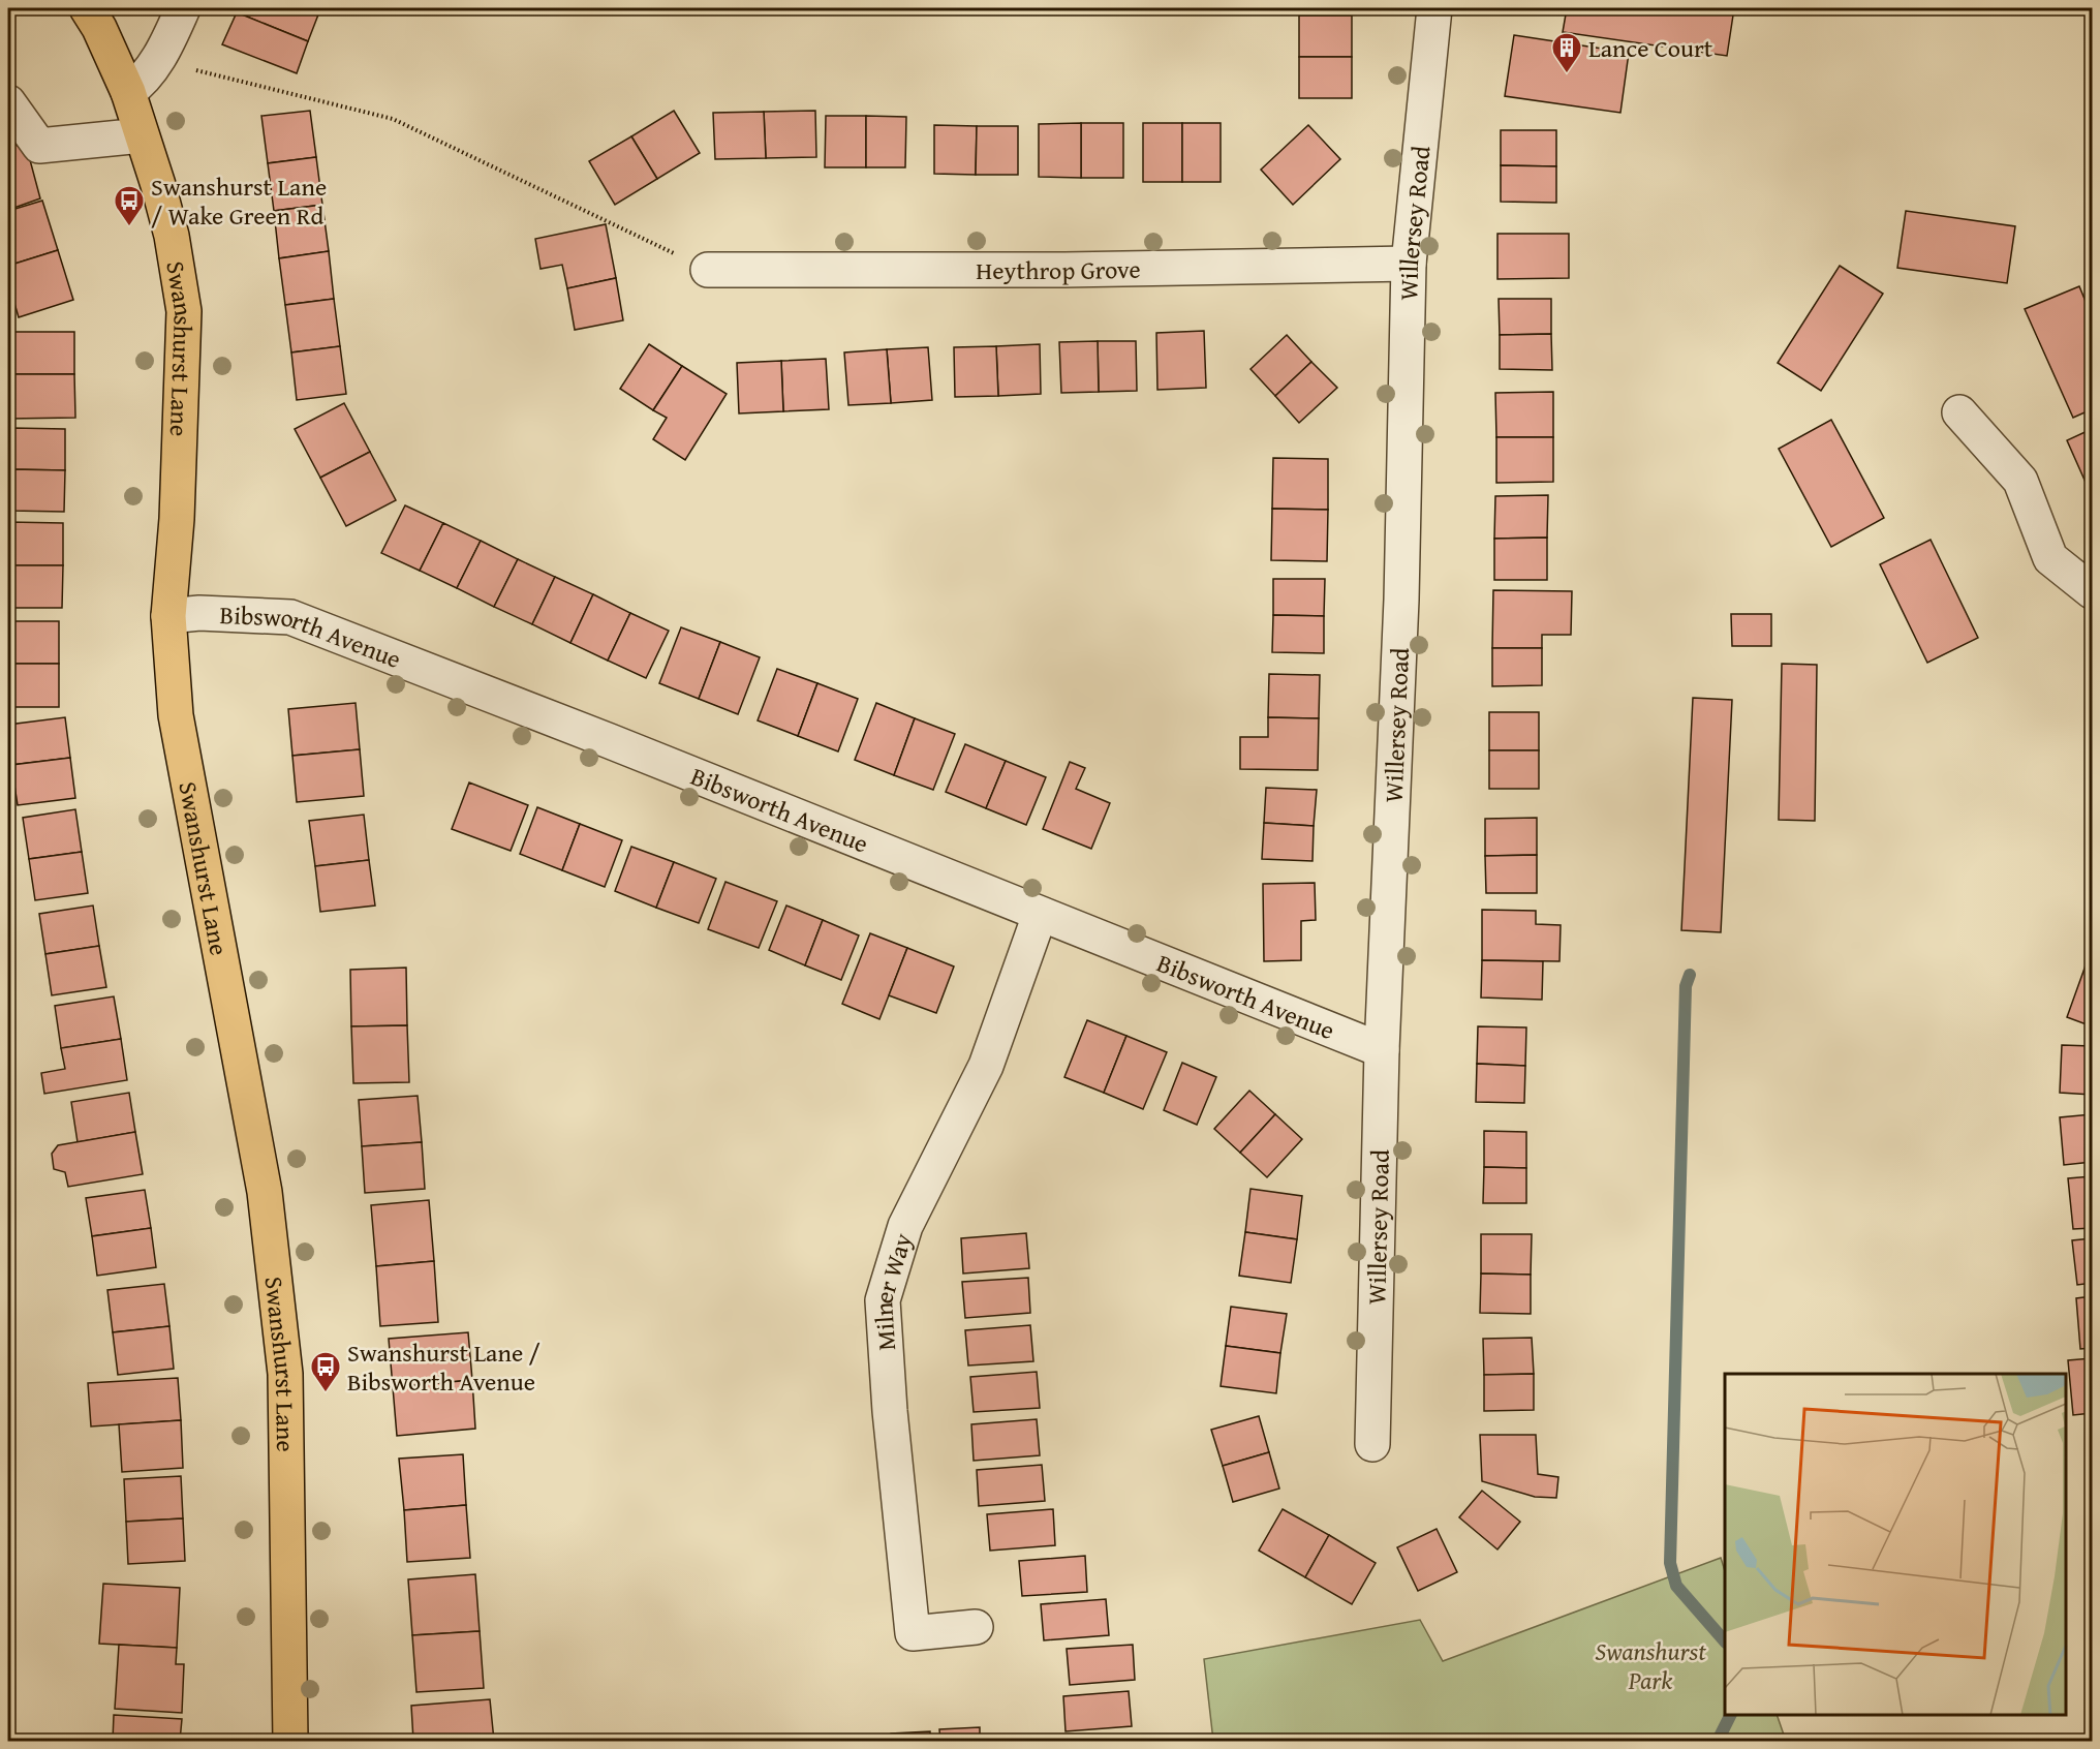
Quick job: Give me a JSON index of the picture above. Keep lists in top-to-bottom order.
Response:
{
  "streets": {
    "main road": ["Swanshurst Lane"],
    "street": [
      "Willersey Road",
      "Heythrop Grove",
      "Bibsworth Avenue",
      "Milner Way"
    ]
  },
  "crossings": [
    ["Willersey Road", "Heythrop Grove"],
    ["Willersey Road", "Bibsworth Avenue"],
    ["Swanshurst Lane", "Bibsworth Avenue"],
    ["Bibsworth Avenue", "Milner Way"]
  ],
  "parks": ["Swanshurst Park"],
  "places": {
    "building": ["Lance Court"],
    "bus stop": ["Swanshurst Lane / Wake Green Rd", "Swanshurst Lane / Bibsworth Avenue"]
  }
}
